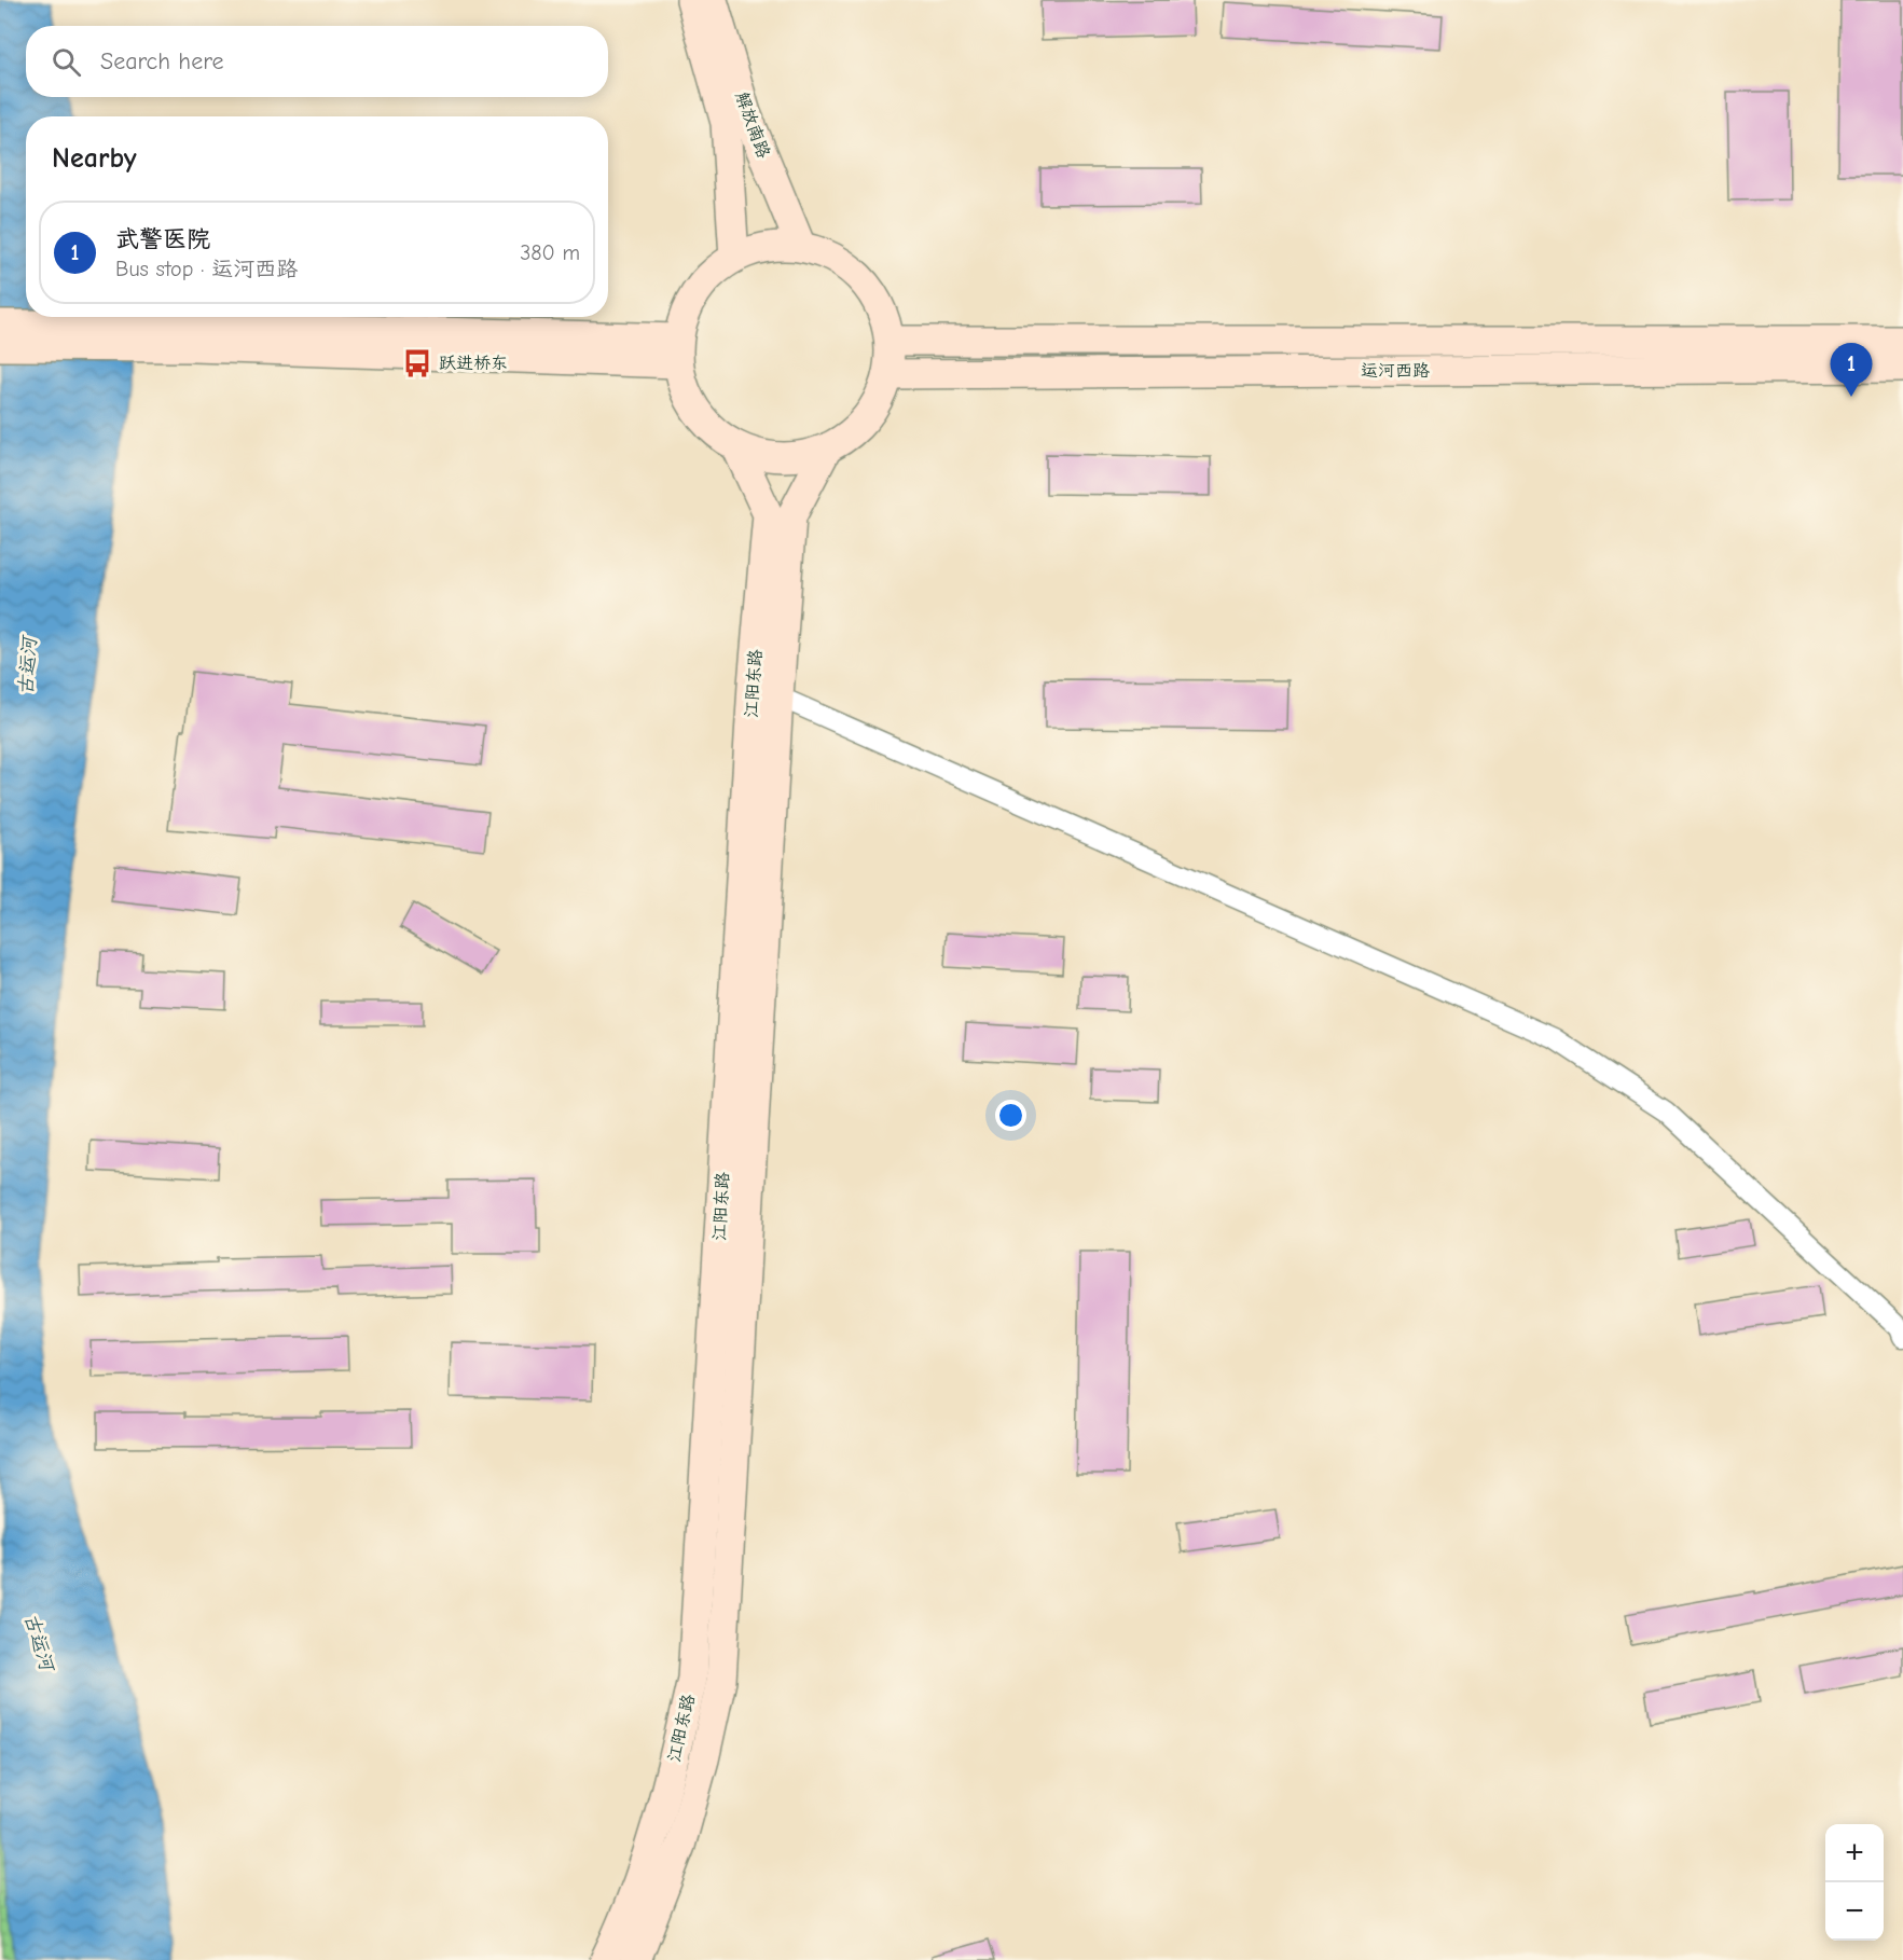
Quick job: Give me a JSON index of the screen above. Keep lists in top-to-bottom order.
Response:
{
  "streets": {
    "main road": ["解放南路", "运河西路", "江阳东路"]
  },
  "crossings": [
    ["解放南路", "运河西路"],
    ["解放南路", "江阳东路"],
    ["运河西路", "江阳东路"]
  ],
  "water": ["古运河"],
  "places": {
    "bus stop": ["跃进桥东"]
  },
  "page": {
    "search": "Search here",
    "heading": "Nearby",
    "list": [
      {
        "mark": "1",
        "name": "武警医院",
        "note": "Bus stop · 运河西路",
        "value": "380 m"
      }
    ],
    "pins": "1",
    "map_buttons": ["+", "−"]
  }
}
